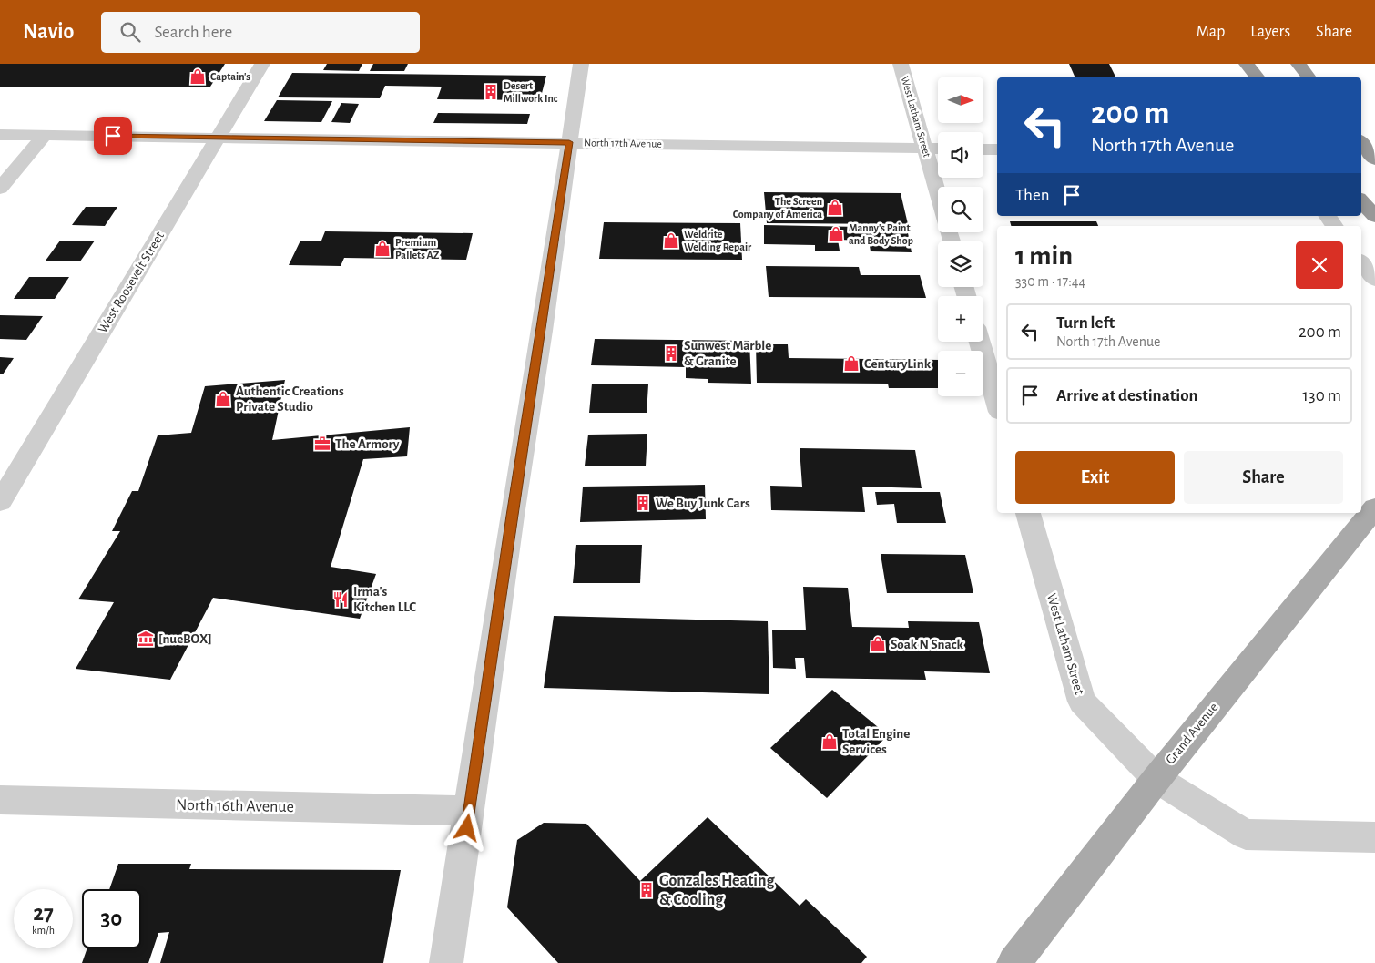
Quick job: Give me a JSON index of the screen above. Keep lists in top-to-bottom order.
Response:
{
  "streets": {
    "main road": ["Grand Avenue"],
    "street": [
      "West Latham Street",
      "North 17th Avenue",
      "West Roosevelt Street",
      "North 16th Avenue"
    ]
  },
  "crossings": [
    ["West Latham Street", "North 17th Avenue"],
    ["West Latham Street", "Grand Avenue"],
    ["North 17th Avenue", "West Roosevelt Street"]
  ],
  "places": {
    "shop": [
      "Captain's",
      "The Screen Company of America",
      "Manny's Paint and Body Shop",
      "Weldrite Welding Repair",
      "Premium Pallets AZ",
      "CenturyLink",
      "Authentic Creations Private Studio",
      "Soak N Snack",
      "Total Engine Services"
    ],
    "building": [
      "Desert Millwork Inc",
      "Sunwest Marble & Granite",
      "We Buy Junk Cars",
      "Gonzales Heating & Cooling"
    ],
    "office": ["The Armory"],
    "restaurant": ["Irma's Kitchen LLC"],
    "museum": ["[nueBOX]"]
  },
  "north": "right",
  "page": {
    "header": "Navio",
    "search": "Search here",
    "nav": ["Map", "Layers", "Share"],
    "map_buttons": ["+", "−"],
    "turn": ["200 m", "North 17th Avenue"],
    "then": "Then",
    "heading": ["1 min", "330 m · 17:44"],
    "list": [
      {
        "name": "Turn left",
        "note": "North 17th Avenue",
        "value": "200 m"
      },
      {
        "name": "Arrive at destination",
        "value": "130 m"
      }
    ],
    "buttons": ["Exit", "Share"],
    "speed": "27 km/h",
    "limit": "30"
  }
}
